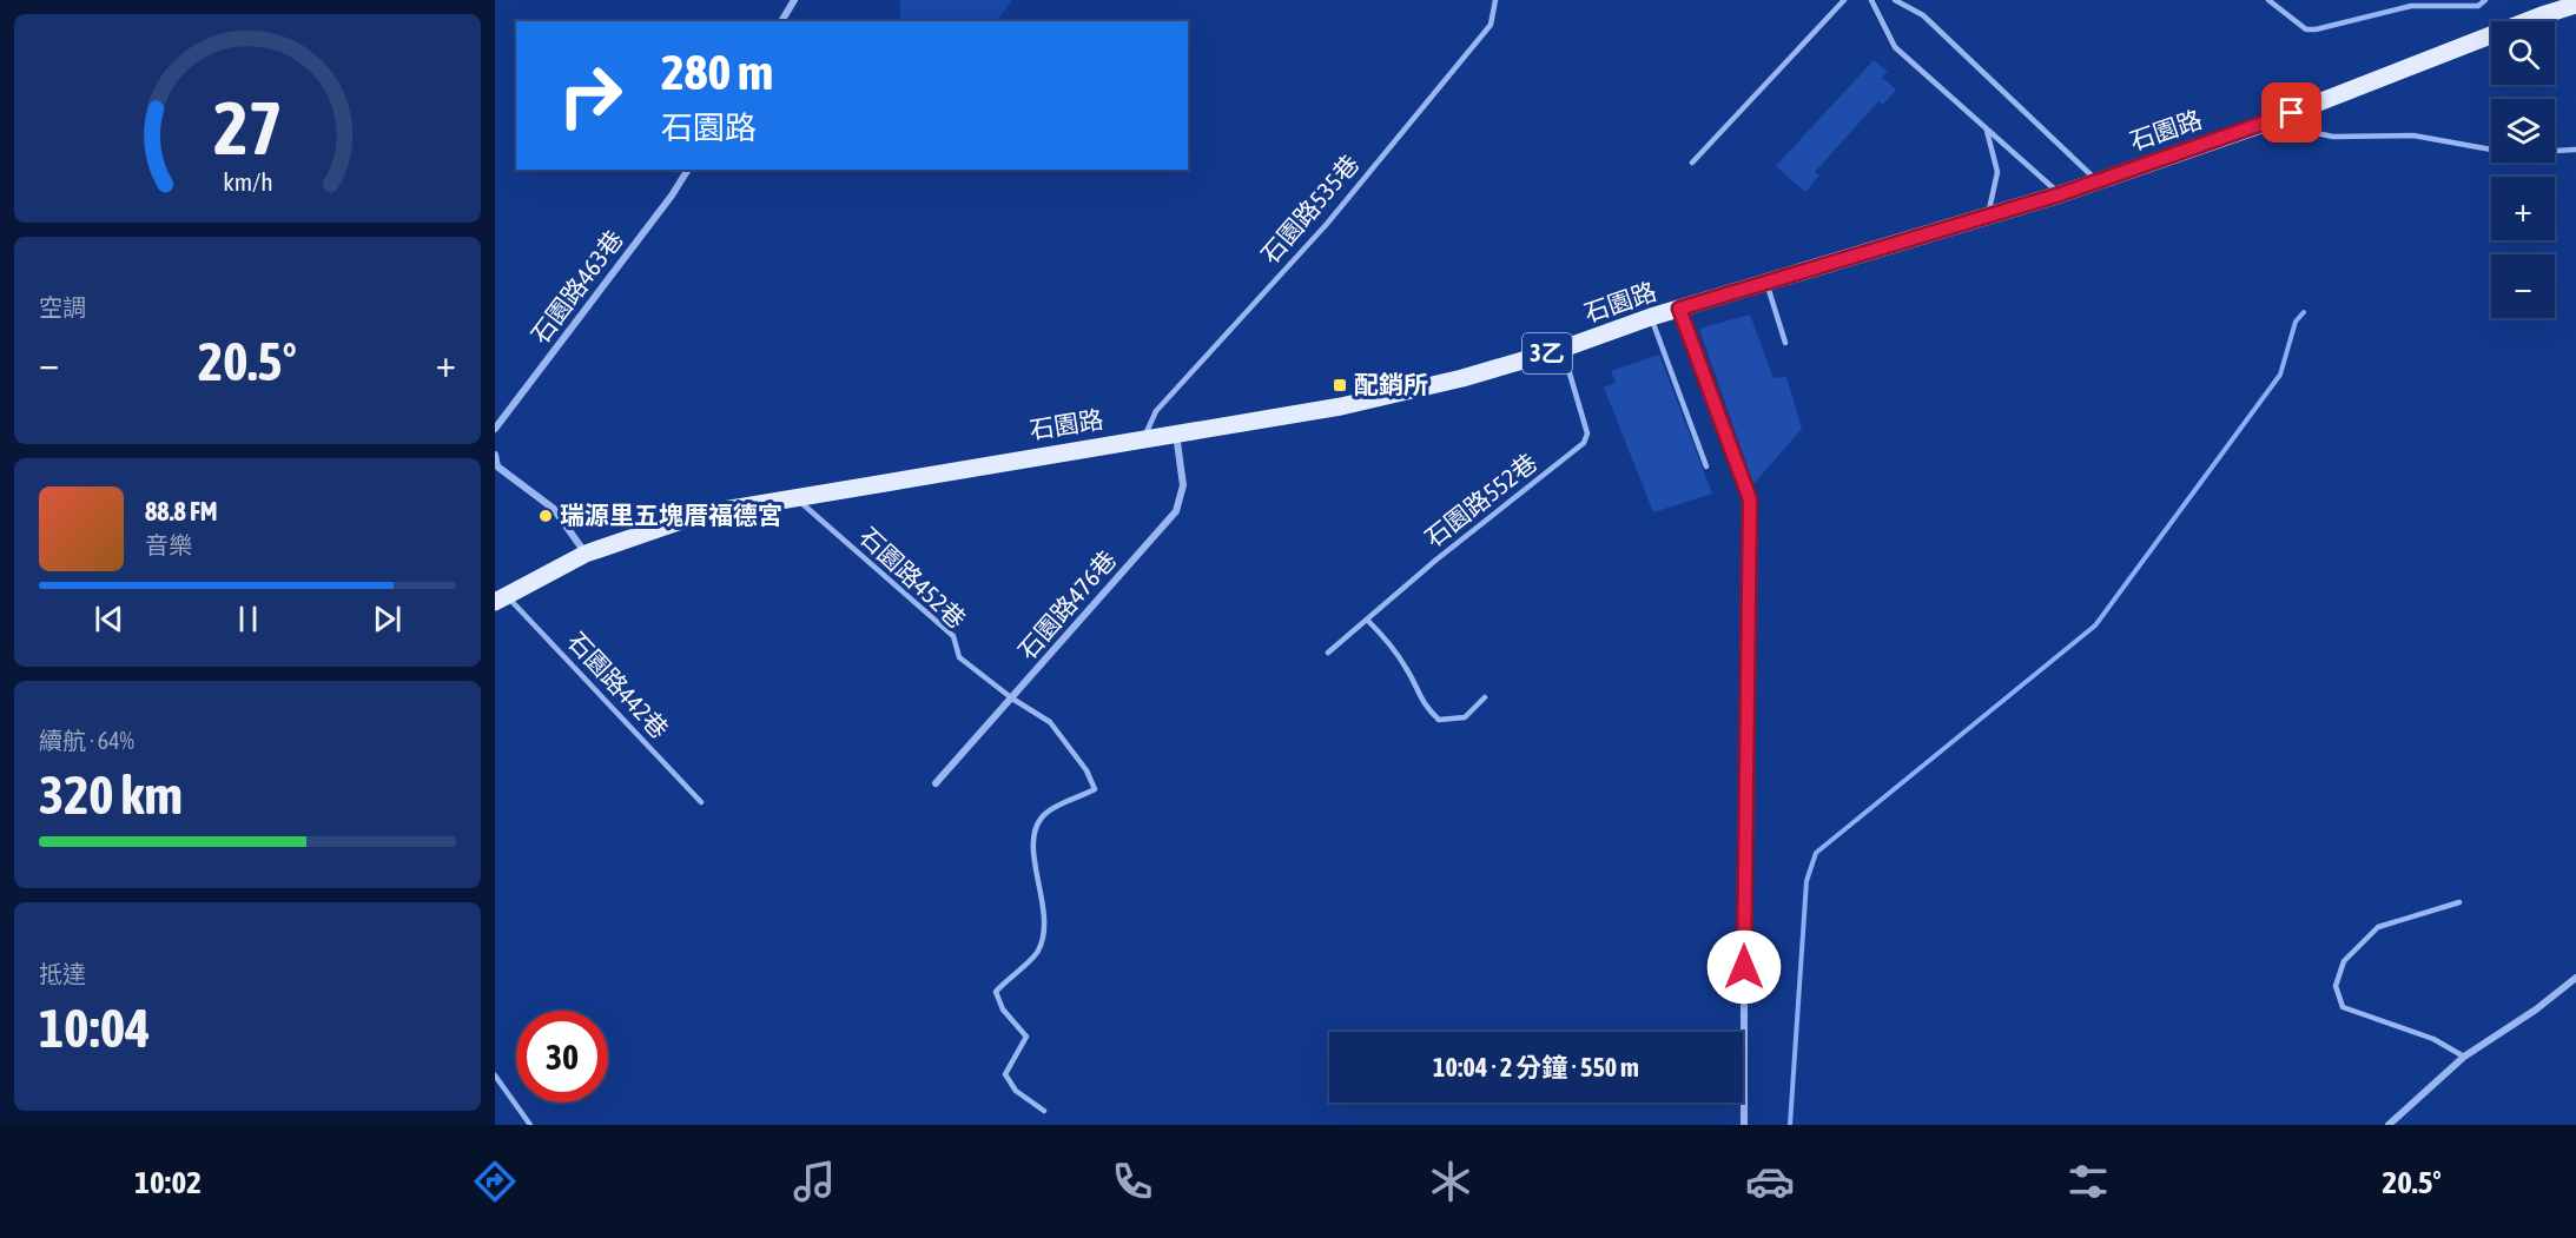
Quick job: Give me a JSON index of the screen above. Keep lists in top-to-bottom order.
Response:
{
  "streets": {
    "main road": ["石園路", "3乙"],
    "street": ["石園路463巷", "石園路476巷"],
    "lane": [
      "石園路535巷",
      "石園路552巷",
      "石園路452巷",
      "石園路442巷"
    ]
  },
  "crossings": [
    ["石園路", "石園路535巷"],
    ["石園路", "石園路552巷"],
    ["石園路", "石園路452巷"],
    ["石園路", "石園路476巷"],
    ["石園路", "石園路442巷"],
    ["石園路452巷", "石園路476巷"]
  ],
  "places": {
    "transit": ["配銷所"],
    "other": ["瑞源里五塊厝福德宮"]
  },
  "page": {
    "map_buttons": ["+", "−"],
    "turn": ["280 m", "石園路"],
    "tile": [
      "空調",
      ["續航 · 64%", "320 km"],
      ["抵達", "10:04"]
    ],
    "heat": ["−", "20.5°", "+"],
    "song": ["88.8 FM", "音樂"],
    "limit": "30",
    "trip": "10:04 · 2 分鐘 · 550 m",
    "tabs": ["10:02", "20.5°"],
    "gauge": ["27", "km/h"]
  }
}
